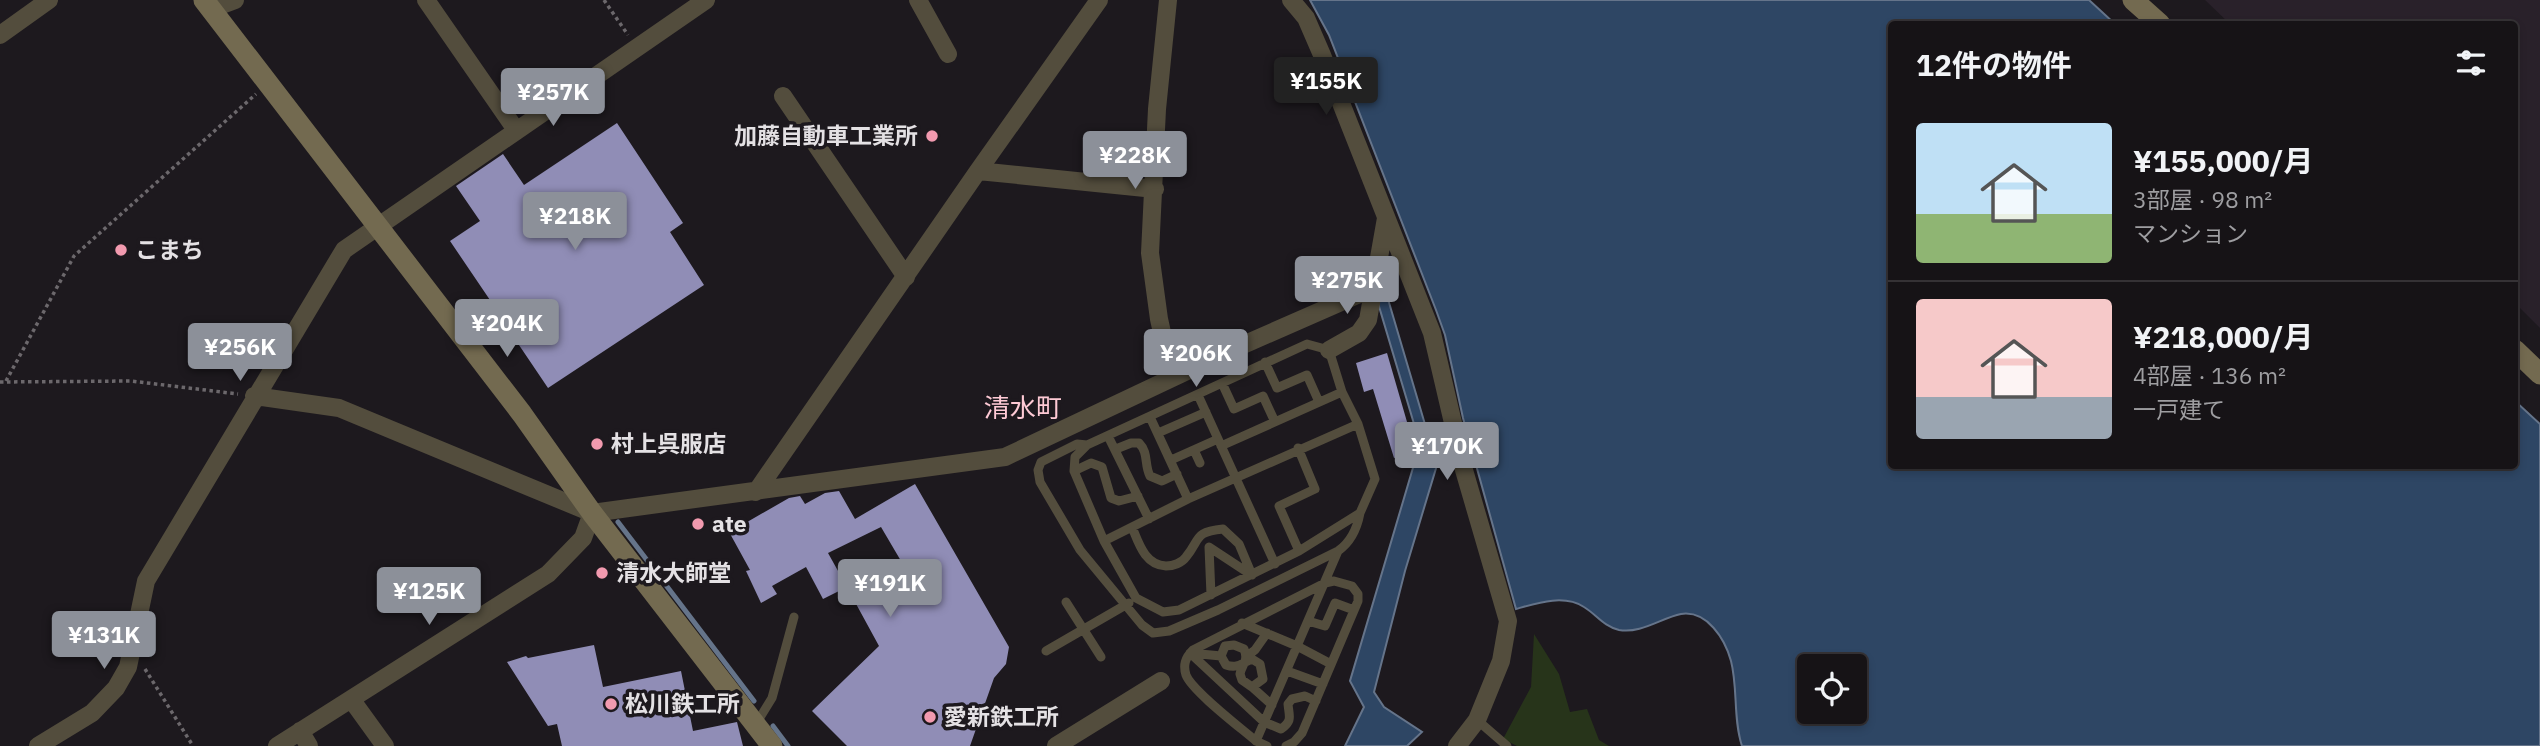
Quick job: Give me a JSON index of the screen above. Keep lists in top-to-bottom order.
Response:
{
  "districts": ["清水町"],
  "places": [
    "加藤自動車工業所",
    "こまち",
    "村上呉服店",
    "ate",
    "清水大師堂",
    "松川鉄工所",
    "愛新鉄工所"
  ],
  "page": {
    "heading": "12件の物件",
    "price": [
      "¥155K",
      "¥257K",
      "¥228K",
      "¥218K",
      "¥275K",
      "¥204K",
      "¥256K",
      "¥206K",
      "¥170K",
      "¥191K",
      "¥125K",
      "¥131K"
    ],
    "list": [
      {
        "name": "¥155,000/月",
        "note": "3部屋 · 98 m² · マンション"
      },
      {
        "name": "¥218,000/月",
        "note": "4部屋 · 136 m² · 一戸建て"
      }
    ]
  }
}
